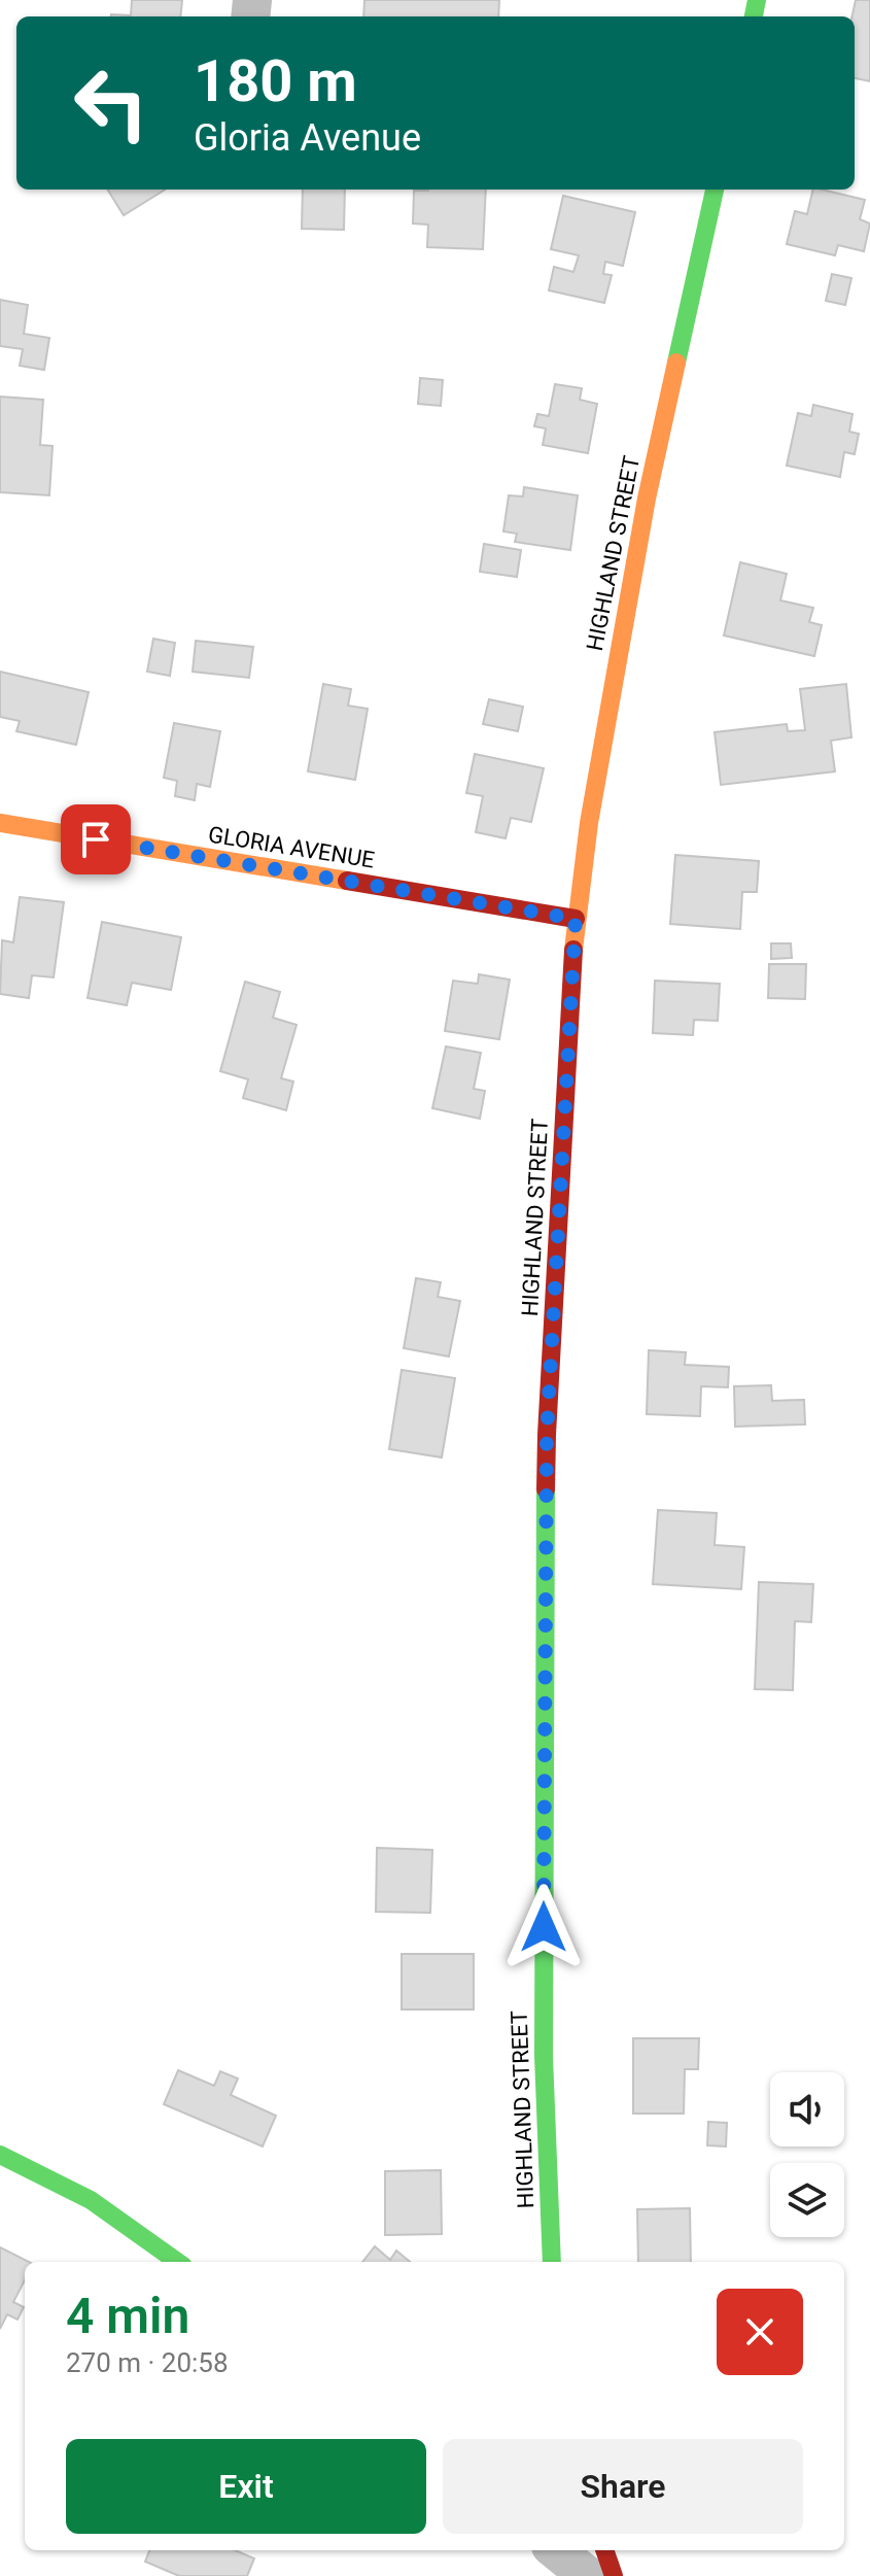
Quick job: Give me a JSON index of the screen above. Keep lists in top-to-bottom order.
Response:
{
  "streets": {
    "street": ["HIGHLAND STREET", "GLORIA AVENUE"]
  },
  "crossings": [
    ["HIGHLAND STREET", "GLORIA AVENUE"]
  ],
  "page": {
    "turn": ["180 m", "Gloria Avenue"],
    "heading": ["4 min", "270 m · 20:58"],
    "buttons": ["Exit", "Share"]
  }
}
